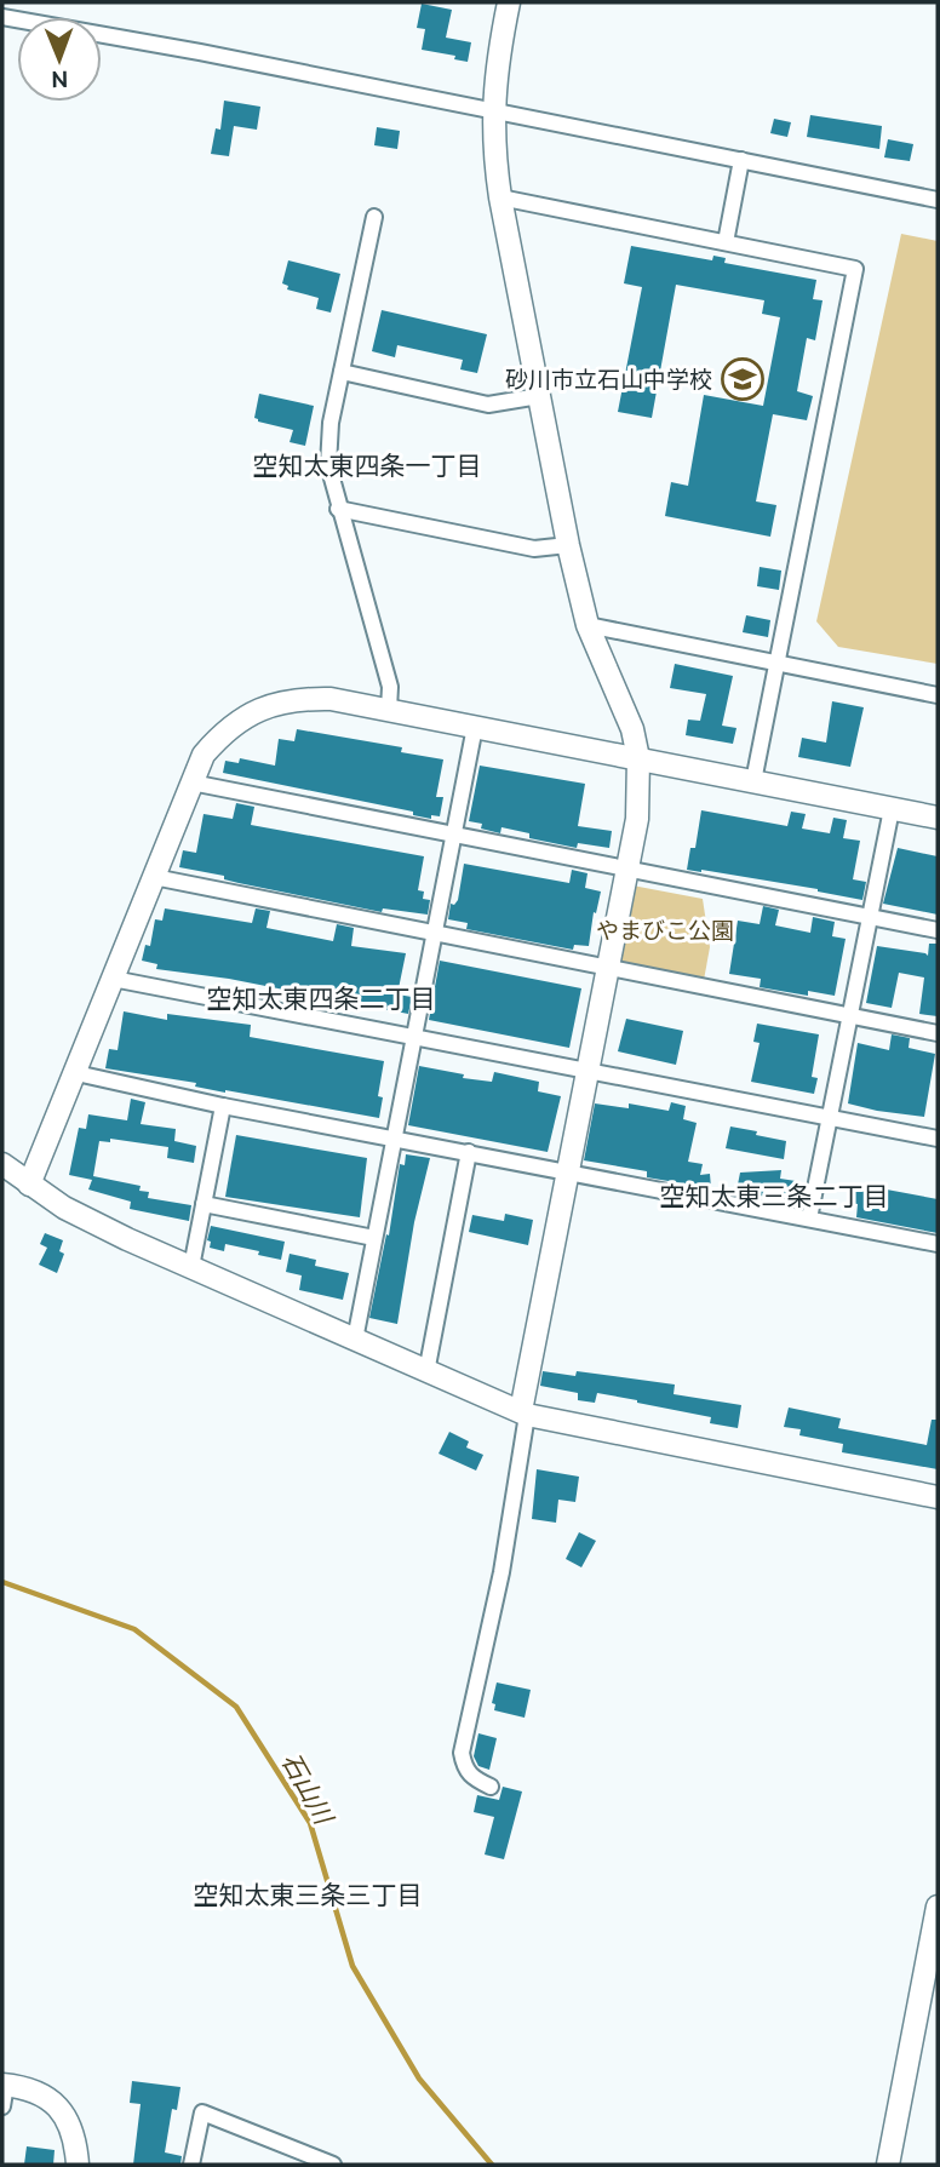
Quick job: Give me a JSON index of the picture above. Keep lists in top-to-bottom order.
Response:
{
  "districts": [
    "空知太東四条一丁目",
    "空知太東四条二丁目",
    "空知太東三条二丁目",
    "空知太東三条三丁目"
  ],
  "water": ["石山川"],
  "parks": ["やまびこ公園"],
  "places": {
    "school or university": ["砂川市立石山中学校"]
  },
  "north": "bottom"
}
